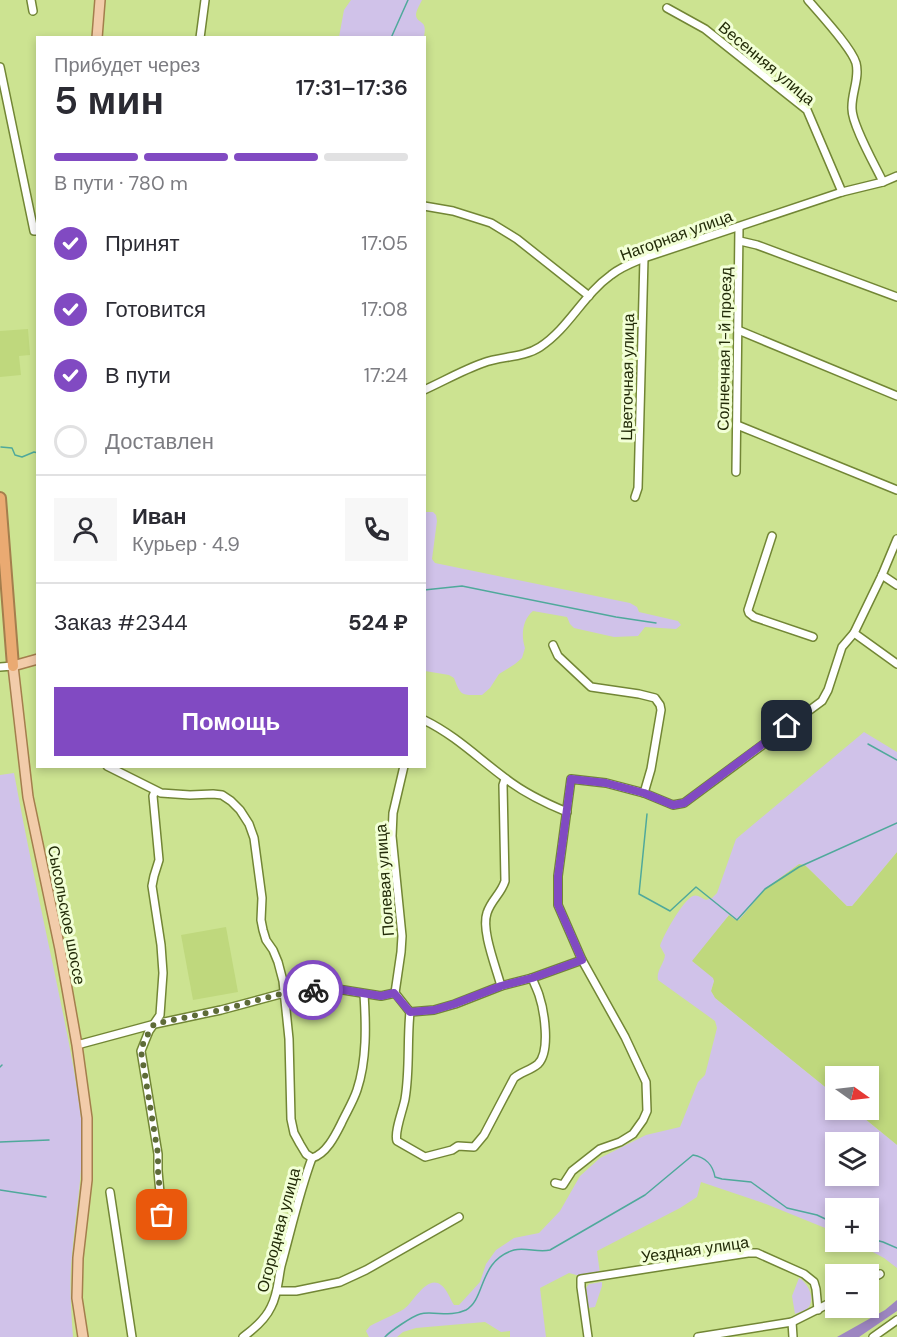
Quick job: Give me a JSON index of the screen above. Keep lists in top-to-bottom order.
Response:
{
  "streets": {
    "highway": ["Сысольское шоссе"],
    "street": [
      "Весенняя улица",
      "Нагорная улица",
      "Солнечная 1-й проезд",
      "Цветочная улица",
      "Полевая улица",
      "Огородная улица",
      "Уездная улица"
    ]
  },
  "crossings": [
    ["Весенняя улица", "Нагорная улица"],
    ["Нагорная улица", "Солнечная 1-й проезд"],
    ["Нагорная улица", "Цветочная улица"]
  ],
  "north": "right",
  "page": {
    "heading": ["5 мин", "Прибудет через", "17:31–17:36"],
    "panel": [
      "Иван",
      "Курьер · 4.9",
      "Заказ #2344",
      "524 ₽"
    ],
    "bar": "В пути · 780 m",
    "list": [
      ["Принят", "17:05"],
      ["Готовится", "17:08"],
      ["В пути", "17:24"],
      "Доставлен"
    ],
    "buttons": "Помощь",
    "map_buttons": ["+", "−"]
  }
}
